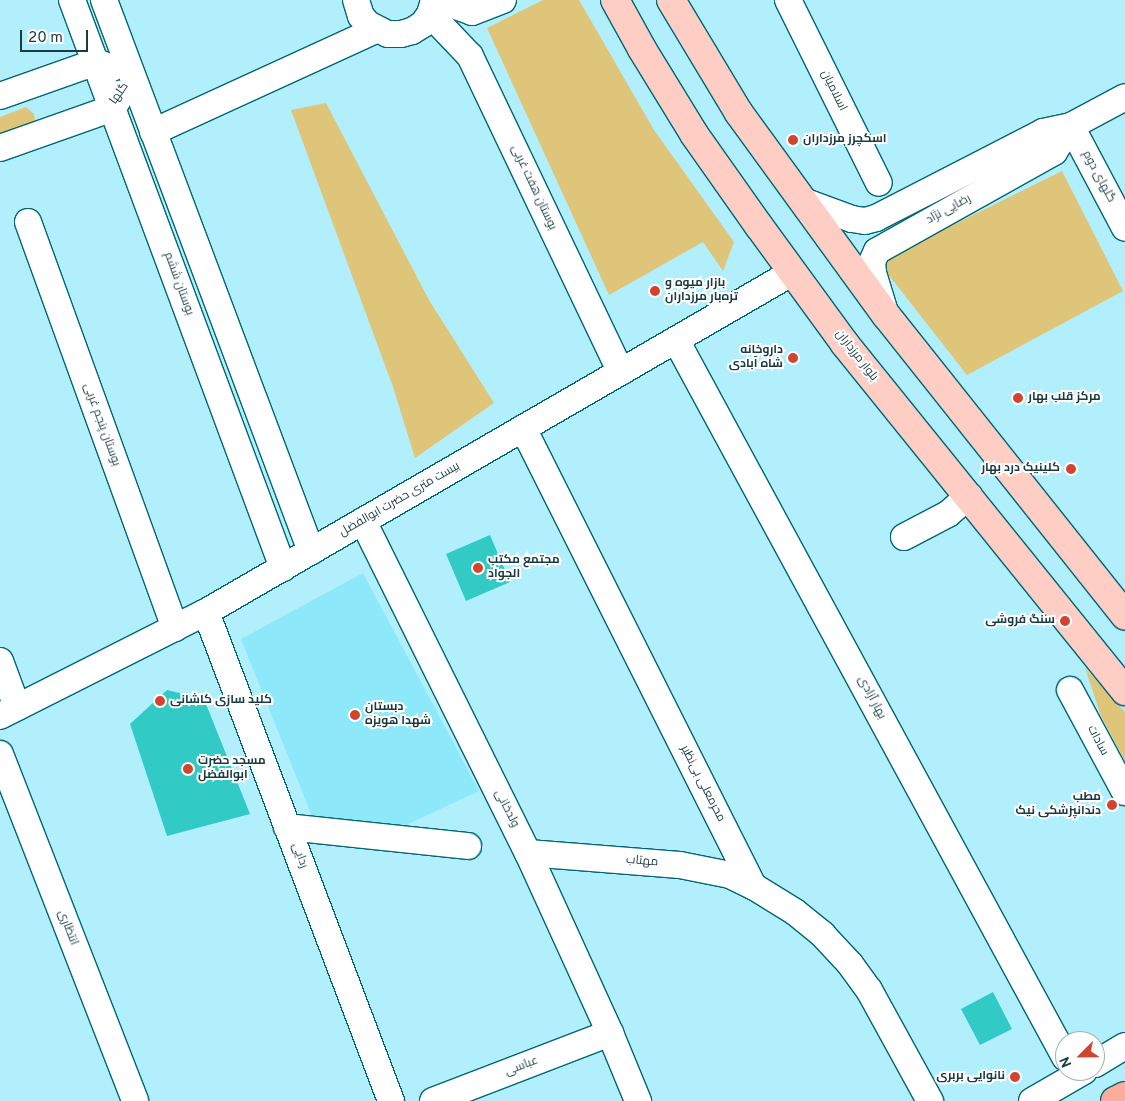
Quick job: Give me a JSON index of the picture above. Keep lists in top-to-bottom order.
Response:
{
  "streets": {
    "main road": ["بلوار مرزداران"],
    "street": [
      "اسلامیان",
      "گلها",
      "گلهای دوم",
      "بوستان هفت غربی",
      "رضایی نژاد",
      "بوستان ششم",
      "بوستان پنجم غربی",
      "بیست متری حضرت ابوالفضل",
      "بهار آزادی",
      "سادات",
      "محرمعلی بی‌نظیر",
      "ولدخانی",
      "ردایی",
      "مهتاب",
      "انتظاری",
      "عباسی"
    ]
  },
  "crossings": [
    ["گلها", "بوستان ششم"],
    ["گلهای دوم", "رضایی نژاد"],
    ["بوستان هفت غربی", "بیست متری حضرت ابوالفضل"],
    ["بوستان ششم", "بیست متری حضرت ابوالفضل"],
    ["بلوار مرزداران", "بیست متری حضرت ابوالفضل"],
    ["بوستان پنجم غربی", "بیست متری حضرت ابوالفضل"],
    ["بیست متری حضرت ابوالفضل", "بهار آزادی"],
    ["بیست متری حضرت ابوالفضل", "محرمعلی بی‌نظیر"],
    ["بیست متری حضرت ابوالفضل", "ولدخانی"],
    ["بیست متری حضرت ابوالفضل", "ردایی"],
    ["محرمعلی بی‌نظیر", "مهتاب"],
    ["ولدخانی", "مهتاب"],
    ["ولدخانی", "عباسی"]
  ],
  "places": [
    "اسکچرز مرزداران",
    "بازار میوه و تره‌بار مرزداران",
    "داروخانه شاه آبادی",
    "مرکز قلب بهار",
    "کلینیک درد بهار",
    "مجتمع مکتب الجواد",
    "سنگ فروشی",
    "کلید سازی کاشانی",
    "دبستان شهدا هویزه",
    "مسجد حضرت ابوالفضل",
    "مطب دندانپزشکی نیک",
    "نانوایی بربری"
  ],
  "scale_bar": "20 m",
  "north": "bottom left"
}
